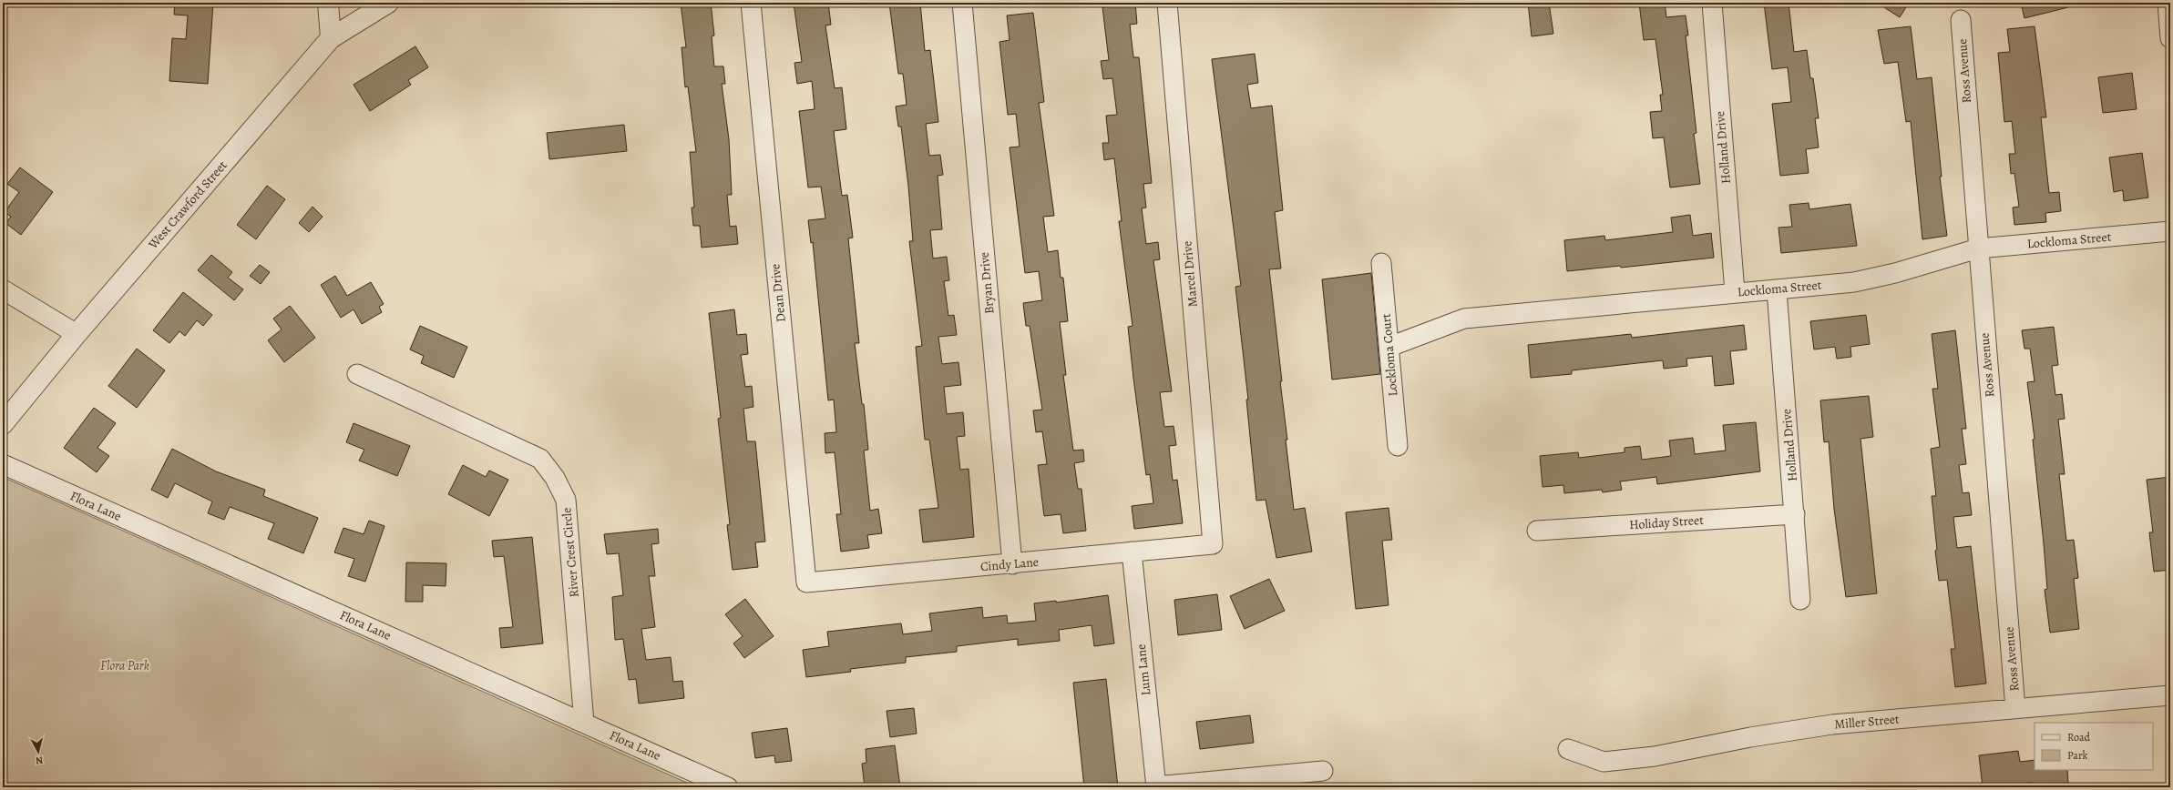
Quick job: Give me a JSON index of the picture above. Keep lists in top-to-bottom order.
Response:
{
  "streets": {
    "street": [
      "Ross Avenue",
      "Holland Drive",
      "West Crawford Street",
      "Lockloma Street",
      "Marcel Drive",
      "Bryan Drive",
      "Dean Drive",
      "Lockloma Court",
      "Flora Lane",
      "Holiday Street",
      "River Crest Circle",
      "Cindy Lane",
      "Lum Lane",
      "Miller Street"
    ]
  },
  "crossings": [
    ["Ross Avenue", "Lockloma Street"],
    ["Ross Avenue", "Miller Street"],
    ["Holland Drive", "Lockloma Street"],
    ["Holland Drive", "Holiday Street"],
    ["Lockloma Street", "Lockloma Court"],
    ["Marcel Drive", "Cindy Lane"],
    ["Bryan Drive", "Cindy Lane"],
    ["Dean Drive", "Cindy Lane"],
    ["Flora Lane", "River Crest Circle"],
    ["Cindy Lane", "Lum Lane"]
  ],
  "parks": ["Flora Park"],
  "legend": ["Road", "Park"],
  "north": "bottom"
}
